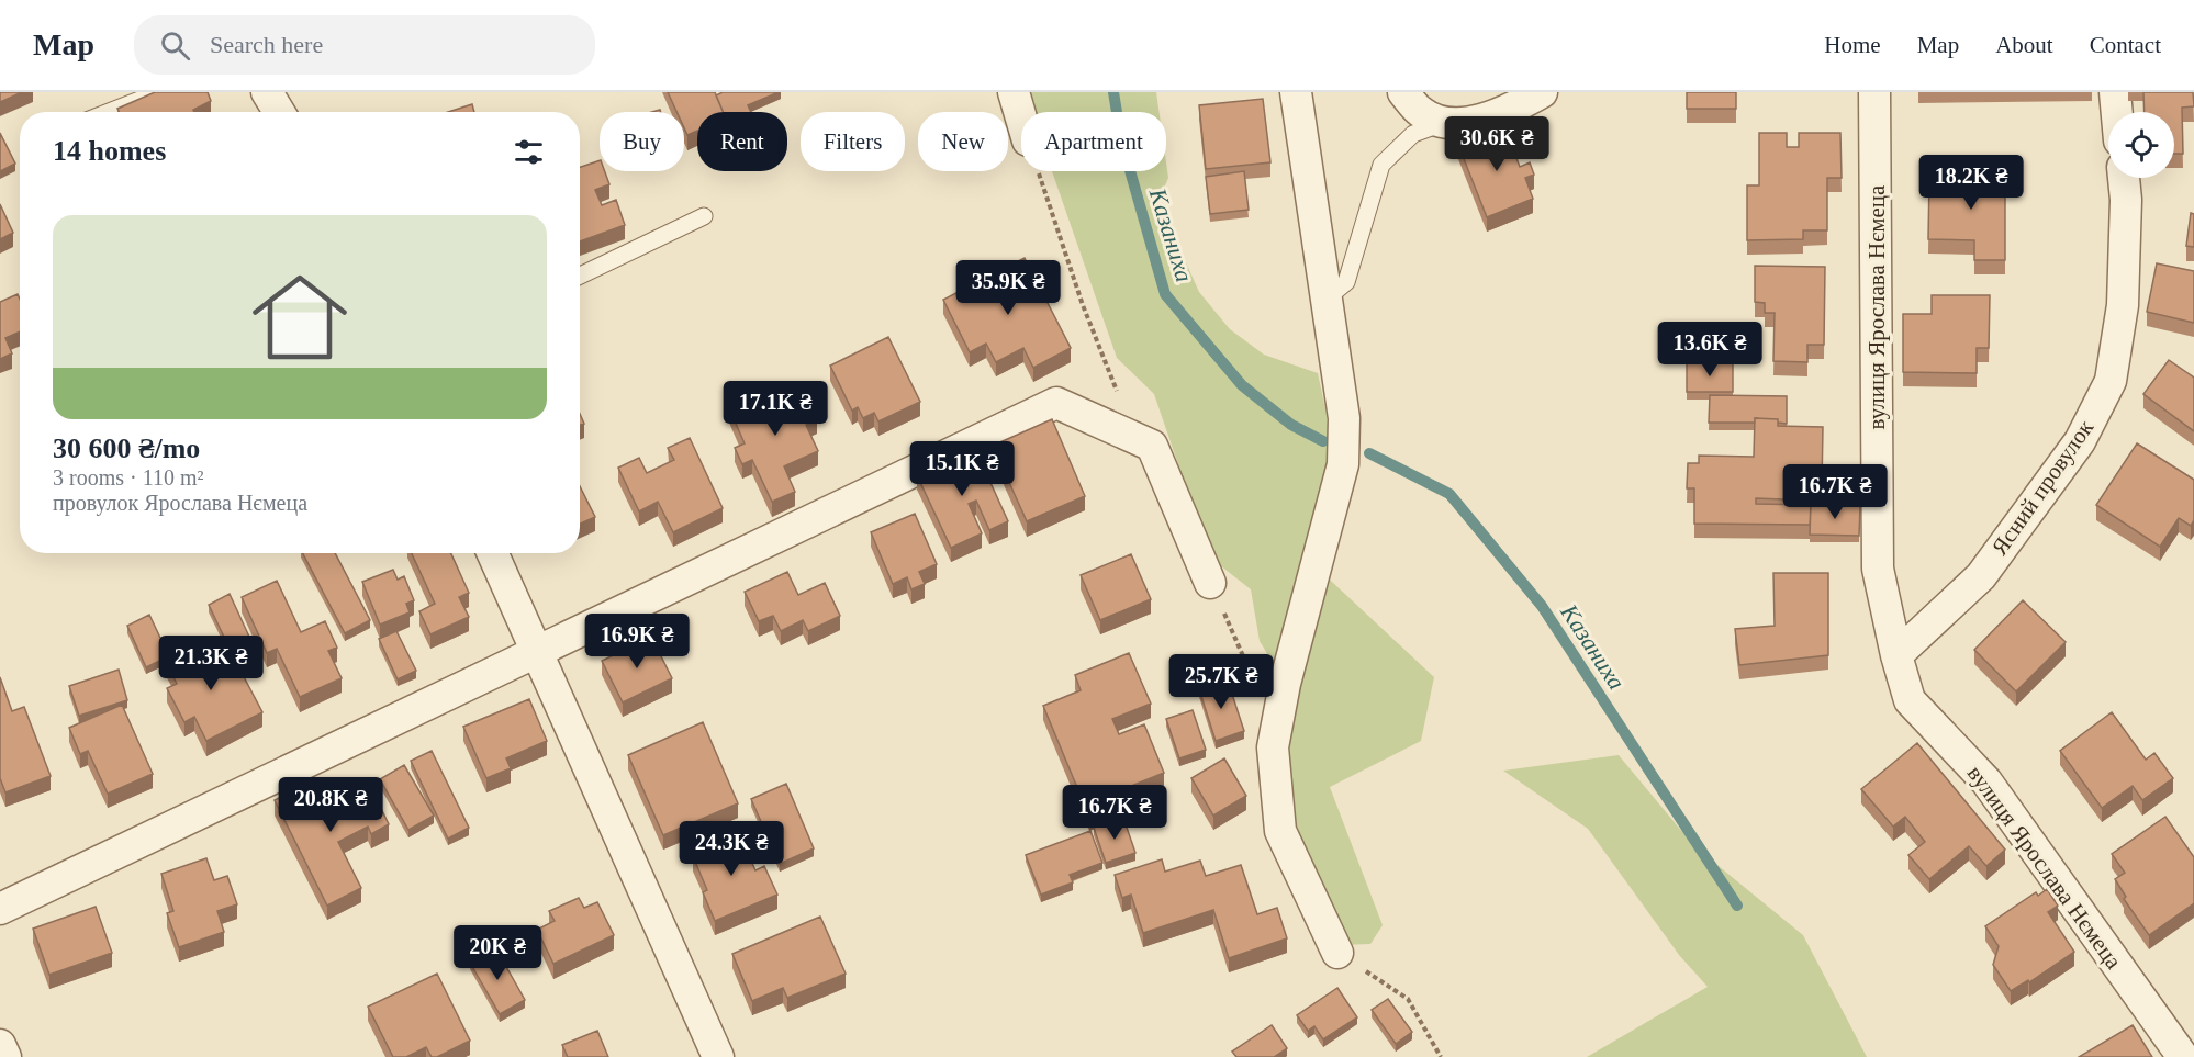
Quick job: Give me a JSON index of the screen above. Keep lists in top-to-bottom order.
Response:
{
  "streets": {
    "street": ["вулиця Ярослава Нємеца", "Ясний провулок"]
  },
  "crossings": [
    ["вулиця Ярослава Нємеца", "Ясний провулок"]
  ],
  "water": ["Казаниха"],
  "page": {
    "header": "Map",
    "search": "Search here",
    "nav": [
      "Home",
      "Map",
      "About",
      "Contact"
    ],
    "chip": [
      "Buy",
      "Rent",
      "Filters",
      "New",
      "Apartment"
    ],
    "heading": "14 homes",
    "price": [
      "30.6K ₴",
      "18.2K ₴",
      "35.9K ₴",
      "13.6K ₴",
      "17.1K ₴",
      "15.1K ₴",
      "16.7K ₴",
      "16.9K ₴",
      "21.3K ₴",
      "25.7K ₴",
      "20.8K ₴",
      "16.7K ₴",
      "24.3K ₴",
      "20K ₴"
    ],
    "list": [
      {
        "name": "30 600 ₴/mo",
        "note": "3 rooms · 110 m² · провулок Ярослава Нємеца"
      }
    ]
  }
}
